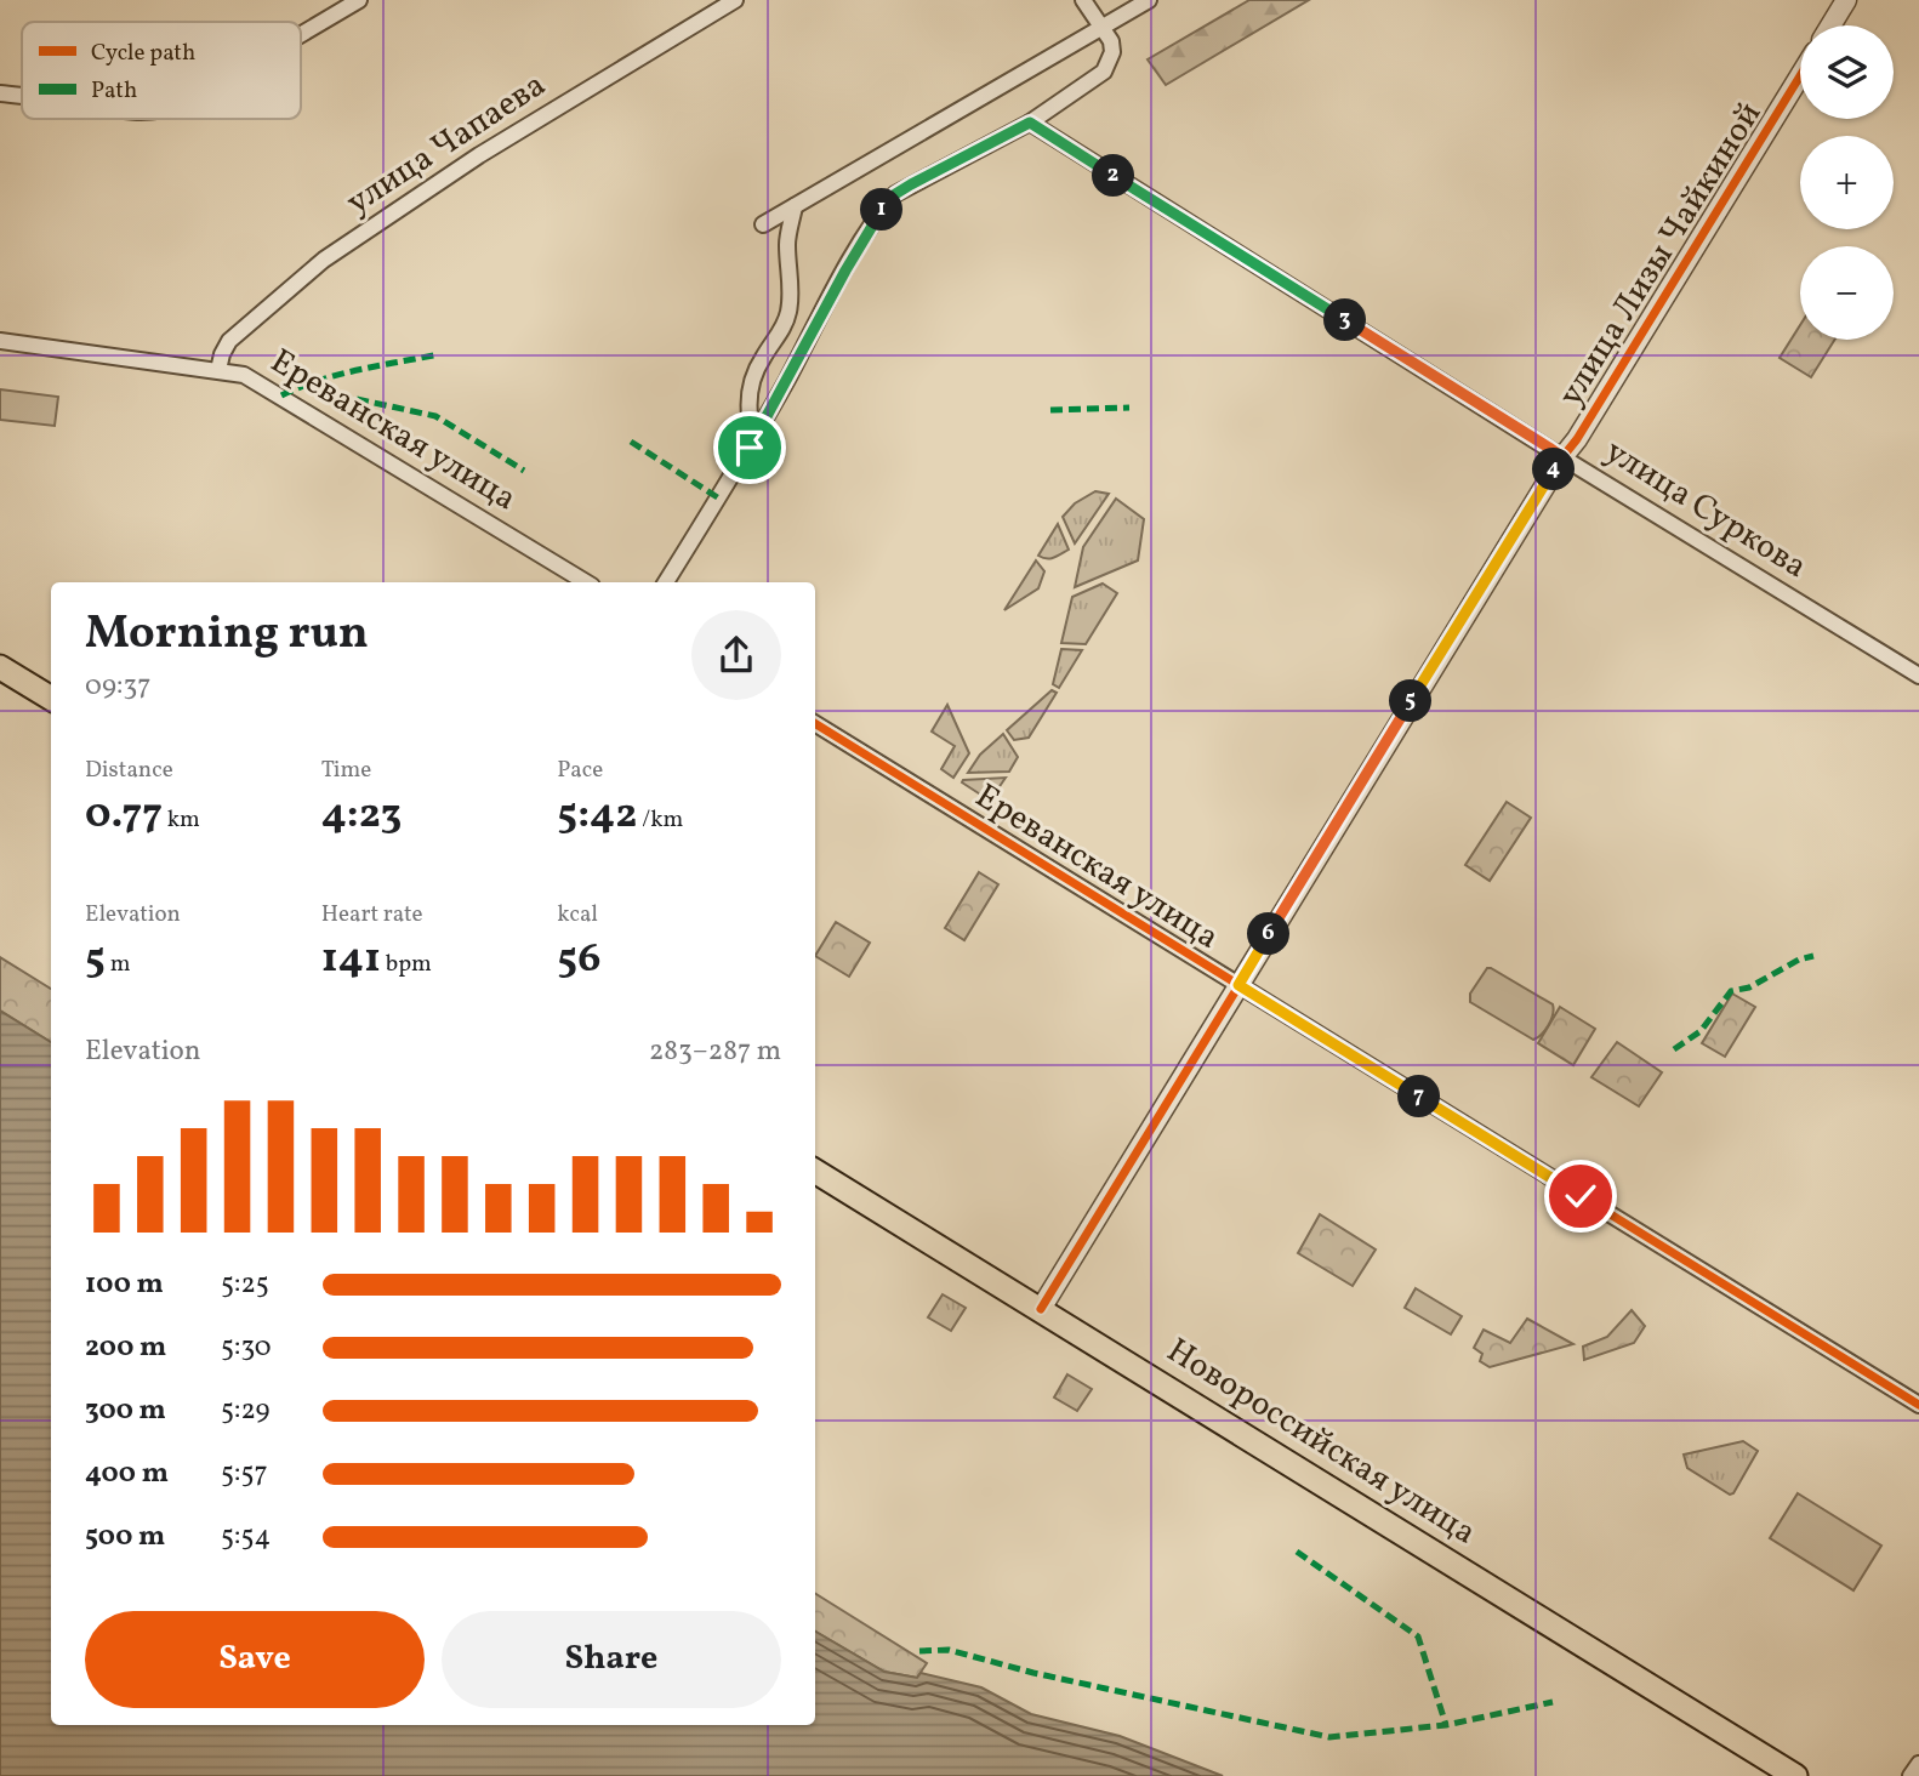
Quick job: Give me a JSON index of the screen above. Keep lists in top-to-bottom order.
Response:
{
  "streets": {
    "main road": ["Новороссийская улица"],
    "street": [
      "улица Чапаева",
      "улица Лизы Чайкиной",
      "Ереванская улица",
      "улица Суркова"
    ]
  },
  "crossings": [
    ["улица Чапаева", "Ереванская улица"],
    ["улица Лизы Чайкиной", "Ереванская улица"],
    ["улица Лизы Чайкиной", "улица Суркова"],
    ["улица Лизы Чайкиной", "Новороссийская улица"]
  ],
  "legend": ["Cycle path", "Path"],
  "page": {
    "map_buttons": ["+", "−"],
    "pins": [
      "2",
      "1",
      "3",
      "4",
      "5",
      "6",
      "7"
    ],
    "heading": ["Morning run", "09:37"],
    "stats": [
      ["Distance", "0.77 km"],
      ["Time", "4:23"],
      ["Pace", "5:42 /km"],
      ["Elevation", "5 m"],
      ["Heart rate", "141 bpm"],
      ["kcal", "56"]
    ],
    "chart": ["Elevation", "283–287 m"],
    "list": [
      {
        "name": "100 m",
        "note": "5:25"
      },
      {
        "name": "200 m",
        "note": "5:30"
      },
      {
        "name": "300 m",
        "note": "5:29"
      },
      {
        "name": "400 m",
        "note": "5:57"
      },
      {
        "name": "500 m",
        "note": "5:54"
      }
    ],
    "buttons": ["Save", "Share"]
  }
}
